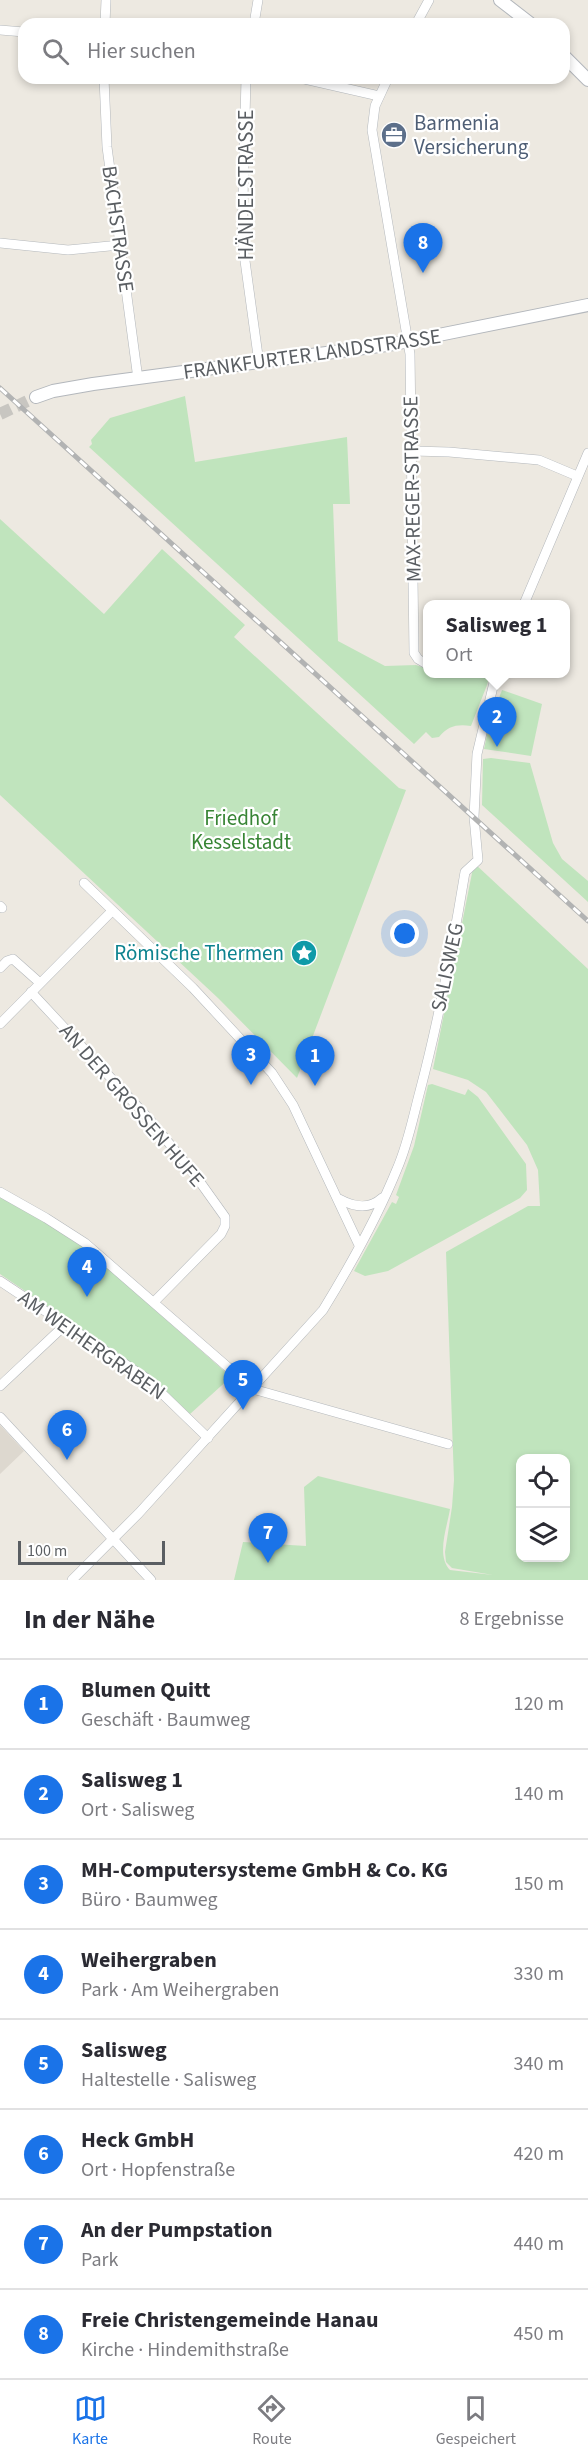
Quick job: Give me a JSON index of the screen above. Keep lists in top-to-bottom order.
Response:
{
  "streets": {
    "main road": ["FRANKFURTER LANDSTRASSE"],
    "street": [
      "HÄNDELSTRASSE",
      "BACHSTRASSE",
      "MAX-REGER-STRASSE",
      "SALISWEG",
      "AN DER GROSSEN HUFE",
      "AM WEIHERGRABEN"
    ]
  },
  "crossings": [
    ["HÄNDELSTRASSE", "FRANKFURTER LANDSTRASSE"],
    ["BACHSTRASSE", "FRANKFURTER LANDSTRASSE"],
    ["FRANKFURTER LANDSTRASSE", "MAX-REGER-STRASSE"],
    ["SALISWEG", "AM WEIHERGRABEN"]
  ],
  "parks": ["Friedhof Kesselstadt"],
  "places": {
    "office": ["Barmenia Versicherung"],
    "place": ["Römische Thermen"]
  },
  "scale_bar": "100 m",
  "page": {
    "search": "Hier suchen",
    "pins": [
      "8",
      "2",
      "3",
      "1",
      "4",
      "5",
      "6",
      "7"
    ],
    "popup": ["Salisweg 1", "Ort"],
    "scale": "100 m",
    "heading": ["In der Nähe", "8 Ergebnisse"],
    "list": [
      {
        "mark": "1",
        "name": "Blumen Quitt",
        "note": "Geschäft · Baumweg",
        "value": "120 m"
      },
      {
        "mark": "2",
        "name": "Salisweg 1",
        "note": "Ort · Salisweg",
        "value": "140 m"
      },
      {
        "mark": "3",
        "name": "MH-Computersysteme GmbH & Co. KG",
        "note": "Büro · Baumweg",
        "value": "150 m"
      },
      {
        "mark": "4",
        "name": "Weihergraben",
        "note": "Park · Am Weihergraben",
        "value": "330 m"
      },
      {
        "mark": "5",
        "name": "Salisweg",
        "note": "Haltestelle · Salisweg",
        "value": "340 m"
      },
      {
        "mark": "6",
        "name": "Heck GmbH",
        "note": "Ort · Hopfenstraße",
        "value": "420 m"
      },
      {
        "mark": "7",
        "name": "An der Pumpstation",
        "note": "Park",
        "value": "440 m"
      },
      {
        "mark": "8",
        "name": "Freie Christengemeinde Hanau",
        "note": "Kirche · Hindemithstraße",
        "value": "450 m"
      }
    ],
    "nav": ["Karte", "Route", "Gespeichert"]
  }
}
